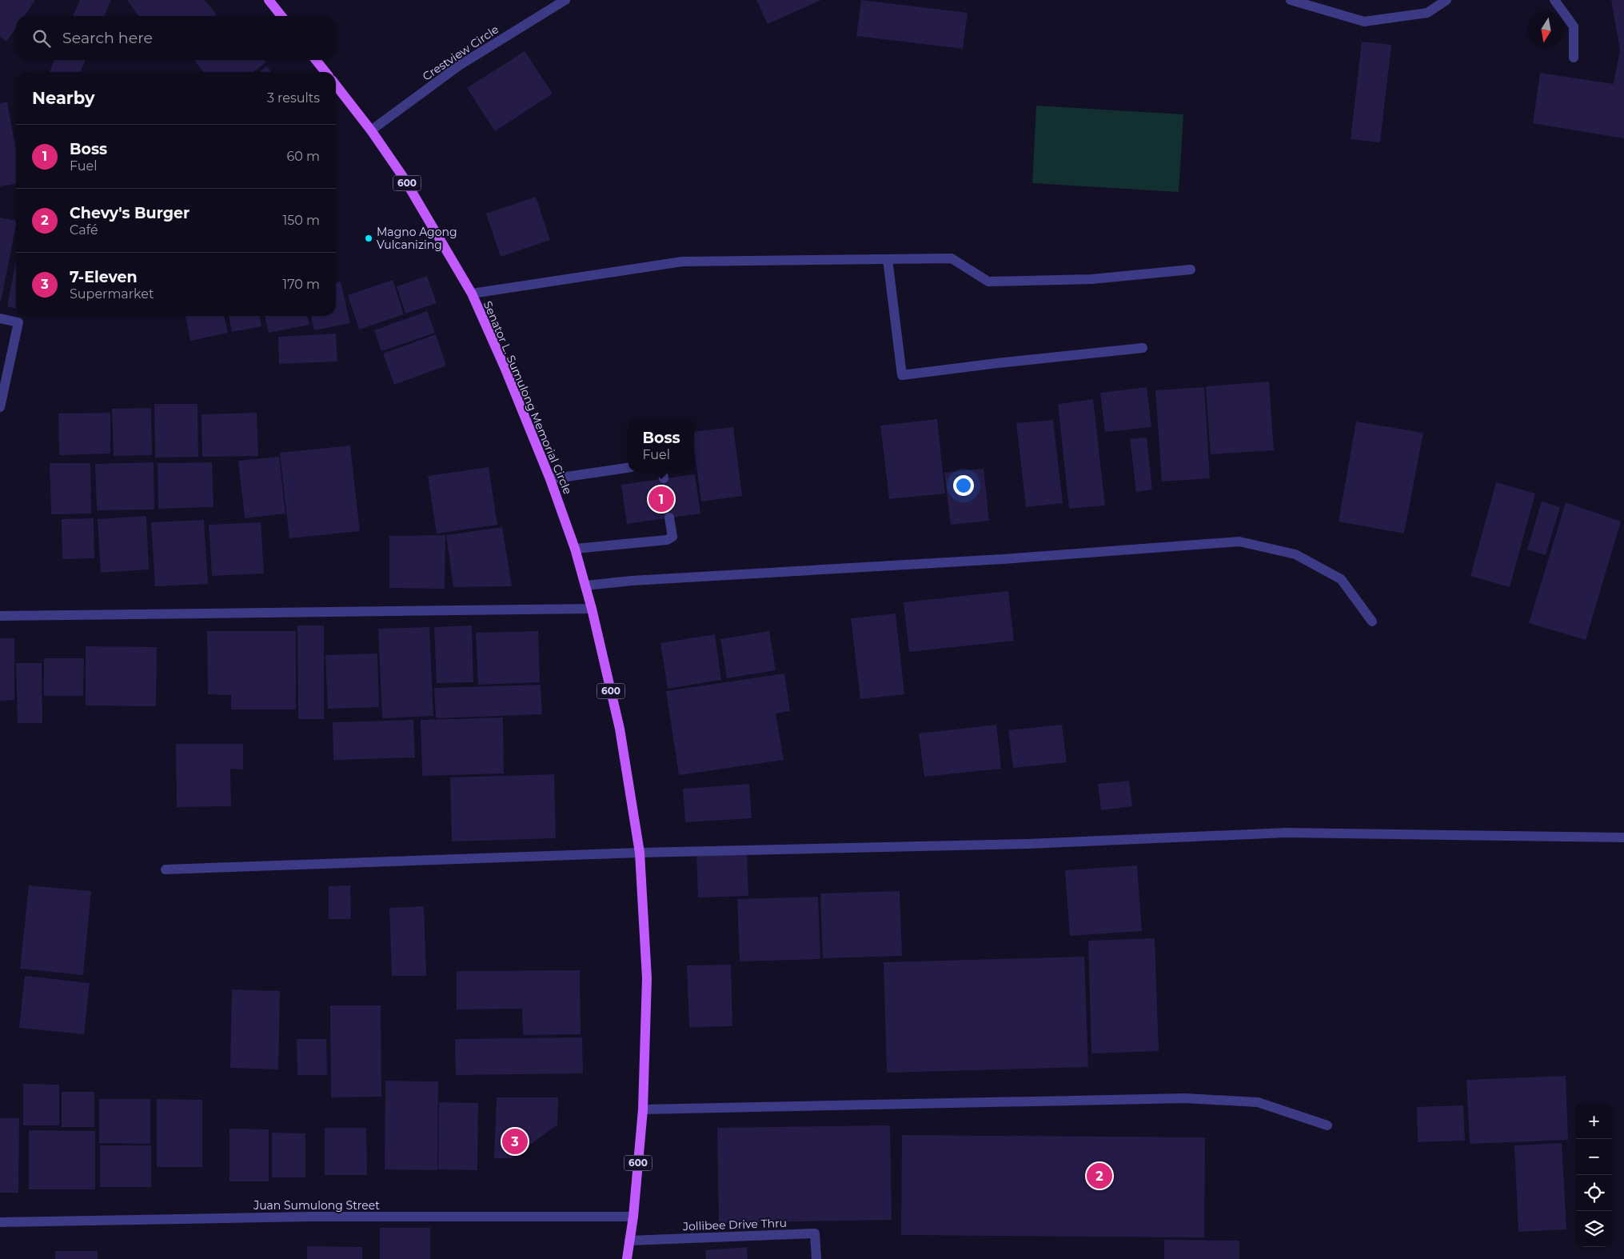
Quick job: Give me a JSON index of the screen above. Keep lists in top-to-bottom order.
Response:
{
  "streets": {
    "main road": ["600", "Senator L. Sumulong Memorial Circle"],
    "street": ["Crestview Circle", "Juan Sumulong Street", "Jollibee Drive Thru"]
  },
  "crossings": [
    ["Crestview Circle", "Senator L. Sumulong Memorial Circle"],
    ["Senator L. Sumulong Memorial Circle", "Juan Sumulong Street"],
    ["Senator L. Sumulong Memorial Circle", "Jollibee Drive Thru"]
  ],
  "places": ["Magno Agong Vulcanizing"],
  "north": "bottom",
  "page": {
    "search": "Search here",
    "heading": ["Nearby", "3 results"],
    "list": [
      {
        "mark": "1",
        "name": "Boss",
        "note": "Fuel",
        "value": "60 m"
      },
      {
        "mark": "2",
        "name": "Chevy's Burger",
        "note": "Café",
        "value": "150 m"
      },
      {
        "mark": "3",
        "name": "7-Eleven",
        "note": "Supermarket",
        "value": "170 m"
      }
    ],
    "popup": ["Boss", "Fuel"],
    "pins": ["1", "3", "2"],
    "map_buttons": ["+", "−"]
  }
}
